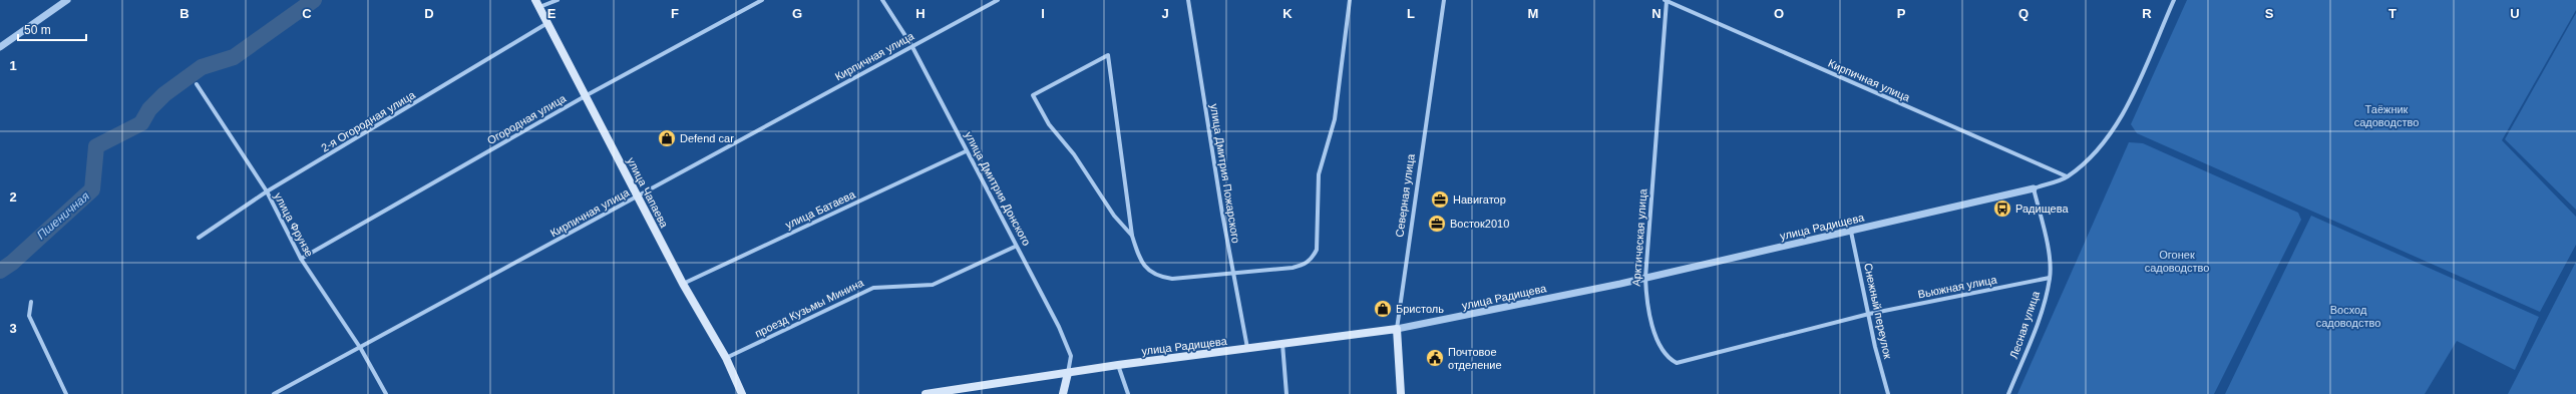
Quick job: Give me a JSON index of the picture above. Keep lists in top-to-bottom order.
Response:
{
  "streets": {
    "main road": [
      "улица Дмитрия Донского",
      "улица Чапаева",
      "Северная улица",
      "улица Радищева"
    ],
    "street": [
      "Кирпичная улица",
      "Огородная улица",
      "2-я Огородная улица",
      "улица Дмитрия Пожарского",
      "улица Батаева",
      "улица Фрунзе",
      "Арктическая улица",
      "Вьюжная улица",
      "проезд Кузьмы Минина",
      "Снежный переулок",
      "Лесная улица"
    ]
  },
  "crossings": [
    ["Кирпичная улица", "улица Дмитрия Донского"],
    ["Кирпичная улица", "улица Чапаева"],
    ["Кирпичная улица", "улица Фрунзе"],
    ["Кирпичная улица", "Арктическая улица"],
    ["Огородная улица", "улица Чапаева"],
    ["Огородная улица", "улица Фрунзе"],
    ["2-я Огородная улица", "улица Чапаева"],
    ["2-я Огородная улица", "улица Фрунзе"],
    ["улица Дмитрия Пожарского", "улица Радищева"],
    ["улица Дмитрия Донского", "улица Батаева"],
    ["улица Дмитрия Донского", "улица Радищева"],
    ["улица Дмитрия Донского", "проезд Кузьмы Минина"],
    ["улица Чапаева", "улица Батаева"],
    ["улица Чапаева", "проезд Кузьмы Минина"],
    ["Северная улица", "улица Радищева"],
    ["улица Радищева", "Арктическая улица"],
    ["улица Радищева", "Снежный переулок"],
    ["улица Радищева", "Лесная улица"],
    ["Арктическая улица", "Вьюжная улица"],
    ["Арктическая улица", "Снежный переулок"],
    ["Вьюжная улица", "Снежный переулок"],
    ["Вьюжная улица", "Лесная улица"]
  ],
  "water": ["Пшеничная"],
  "parks": ["Таёжник садоводство", "Огонек садоводство", "Восход садоводство"],
  "places": {
    "shop": ["Defend car", "Бристоль"],
    "office": ["Навигатор", "Восток2010"],
    "bus stop": ["Радищева"],
    "public building": ["Почтовое отделение"]
  },
  "scale_bar": "50 m",
  "grid": {
    "columns": [
      "B",
      "C",
      "D",
      "E",
      "F",
      "G",
      "H",
      "I",
      "J",
      "K",
      "L",
      "M",
      "N",
      "O",
      "P",
      "Q",
      "R",
      "S",
      "T",
      "U"
    ],
    "rows": ["1", "2", "3"]
  }
}
